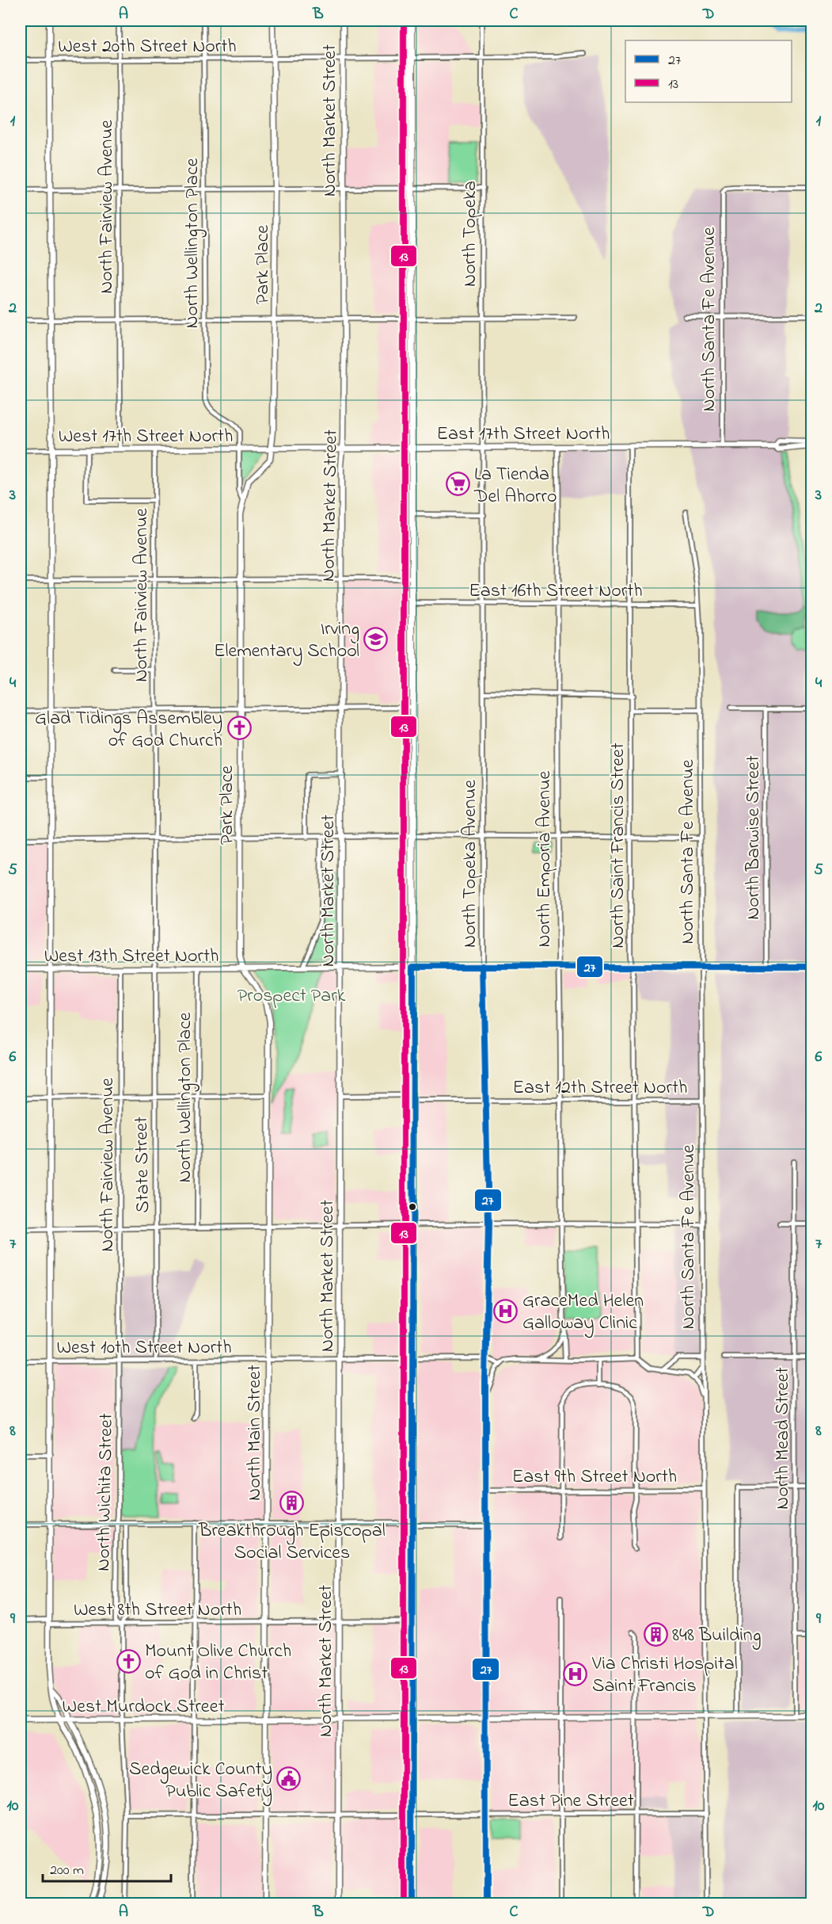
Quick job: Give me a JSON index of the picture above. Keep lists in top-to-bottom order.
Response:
{
  "streets": {
    "street": [
      "West 20th Street North",
      "North Market Street",
      "North Fairview Avenue",
      "North Topeka",
      "North Wellington Place",
      "Park Place",
      "North Santa Fe Avenue",
      "East 17th Street North",
      "West 17th Street North",
      "East 16th Street North",
      "North Barwise Street",
      "North Saint Francis Street",
      "North Emporia Avenue",
      "North Topeka Avenue",
      "West 13th Street North",
      "East 12th Street North",
      "State Street",
      "West 10th Street North",
      "North Main Street",
      "North Mead Street",
      "East 9th Street North",
      "North Wichita Street",
      "West 8th Street North",
      "West Murdock Street",
      "East Pine Street"
    ]
  },
  "crossings": [
    ["West 20th Street North", "North Market Street"],
    ["West 20th Street North", "North Fairview Avenue"],
    ["West 20th Street North", "North Topeka"],
    ["West 20th Street North", "North Wellington Place"],
    ["West 20th Street North", "Park Place"],
    ["North Market Street", "East 17th Street North"],
    ["North Market Street", "West 13th Street North"],
    ["North Market Street", "East 12th Street North"],
    ["North Market Street", "West 10th Street North"],
    ["North Market Street", "West 8th Street North"],
    ["North Market Street", "West Murdock Street"],
    ["North Market Street", "East Pine Street"],
    ["North Fairview Avenue", "West 17th Street North"],
    ["North Fairview Avenue", "West 13th Street North"],
    ["North Fairview Avenue", "State Street"],
    ["North Fairview Avenue", "West 10th Street North"],
    ["North Fairview Avenue", "North Wichita Street"],
    ["North Topeka", "East 17th Street North"],
    ["North Topeka", "North Topeka Avenue"],
    ["North Wellington Place", "Park Place"],
    ["North Wellington Place", "West 17th Street North"],
    ["North Wellington Place", "West 13th Street North"],
    ["Park Place", "East 17th Street North"],
    ["Park Place", "West 17th Street North"],
    ["Park Place", "West 13th Street North"],
    ["Park Place", "North Main Street"],
    ["North Santa Fe Avenue", "East 17th Street North"],
    ["North Santa Fe Avenue", "East 16th Street North"],
    ["North Santa Fe Avenue", "East 12th Street North"],
    ["North Santa Fe Avenue", "East 9th Street North"],
    ["North Santa Fe Avenue", "West Murdock Street"],
    ["North Santa Fe Avenue", "East Pine Street"],
    ["East 17th Street North", "West 17th Street North"],
    ["East 17th Street North", "North Saint Francis Street"],
    ["East 17th Street North", "North Emporia Avenue"],
    ["East 17th Street North", "North Topeka Avenue"],
    ["East 16th Street North", "North Saint Francis Street"],
    ["East 16th Street North", "North Emporia Avenue"],
    ["East 16th Street North", "North Topeka Avenue"],
    ["North Saint Francis Street", "East 12th Street North"],
    ["North Emporia Avenue", "East 12th Street North"],
    ["North Topeka Avenue", "East 12th Street North"],
    ["North Topeka Avenue", "West 10th Street North"],
    ["North Topeka Avenue", "East 9th Street North"],
    ["North Topeka Avenue", "West Murdock Street"],
    ["North Topeka Avenue", "East Pine Street"],
    ["West 13th Street North", "State Street"],
    ["West 13th Street North", "North Main Street"],
    ["State Street", "West 10th Street North"],
    ["West 10th Street North", "North Main Street"],
    ["West 10th Street North", "North Wichita Street"],
    ["North Main Street", "West 8th Street North"],
    ["North Main Street", "West Murdock Street"],
    ["North Main Street", "East Pine Street"],
    ["North Mead Street", "West Murdock Street"],
    ["North Wichita Street", "West 8th Street North"],
    ["North Wichita Street", "West Murdock Street"],
    ["North Wichita Street", "East Pine Street"]
  ],
  "parks": ["Prospect Park"],
  "places": {
    "supermarket": ["La Tienda Del Ahorro"],
    "school or university": ["Irving Elementary School"],
    "church": ["Glad Tidings Assembley of God Church", "Mount Olive Church of God in Christ"],
    "hospital": ["GraceMed Helen Galloway Clinic", "Via Christi Hospital Saint Francis"],
    "building": ["Breakthrough Episcopal Social Services", "848 Building"],
    "public building": ["Sedgewick County Public Safety"]
  },
  "lines": ["transit line 13", "transit line 27"],
  "legend": ["27", "13"],
  "scale_bar": "200 m",
  "grid": {
    "columns": [
      "A",
      "B",
      "C",
      "D"
    ],
    "rows": [
      "1",
      "2",
      "3",
      "4",
      "5",
      "6",
      "7",
      "8",
      "9",
      "10"
    ]
  }
}
